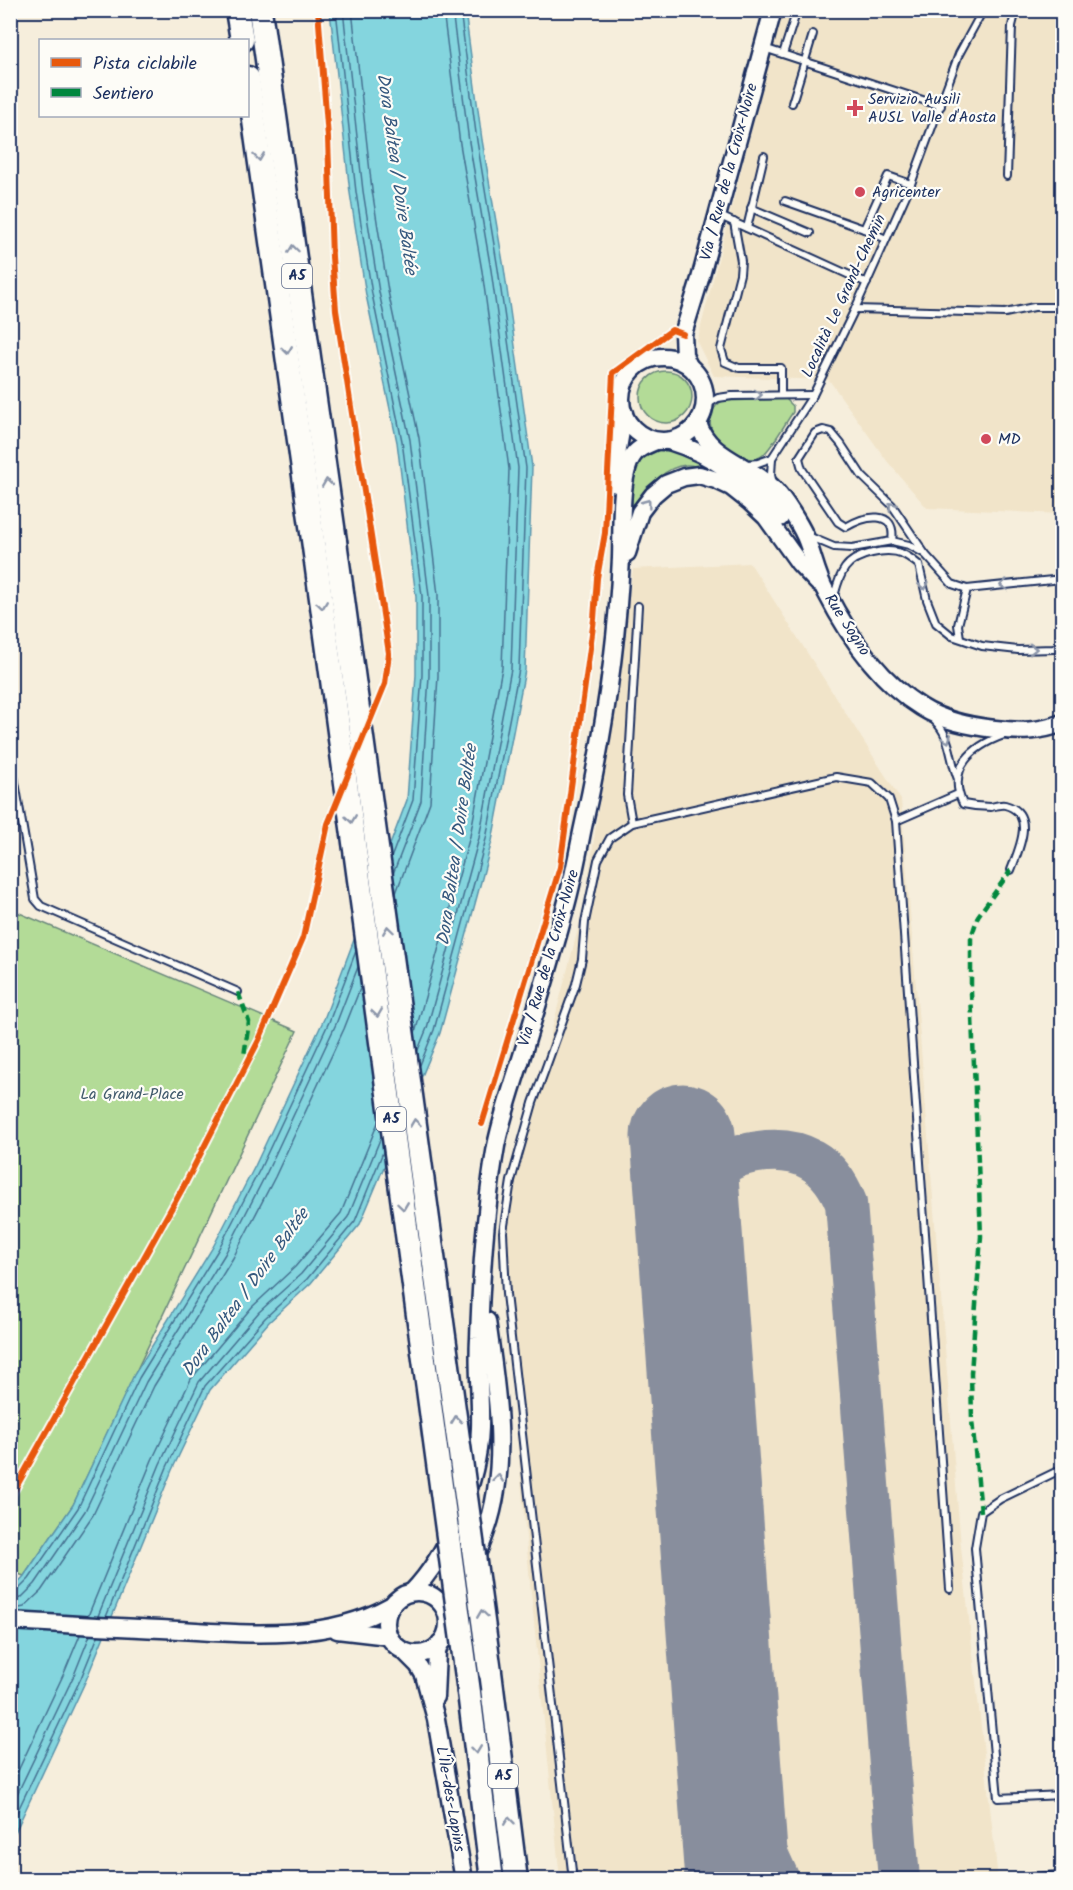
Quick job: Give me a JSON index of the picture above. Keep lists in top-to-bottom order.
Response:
{
  "streets": {
    "highway": ["A5"],
    "street": ["Via / Rue de la Croix-Noire", "Rue Sogno", "L'Île-des-Lapins"],
    "lane": ["Località Le Grand-Chemin"]
  },
  "crossings": [
    ["Via / Rue de la Croix-Noire", "Rue Sogno"],
    ["Via / Rue de la Croix-Noire", "L'Île-des-Lapins"]
  ],
  "water": ["Dora Baltea / Doire Baltée"],
  "parks": ["La Grand-Place"],
  "places": {
    "health": ["Servizio Ausili AUSL Valle d'Aosta"],
    "other": ["Agricenter", "MD"]
  },
  "legend": ["Pista ciclabile", "Sentiero"]
}
